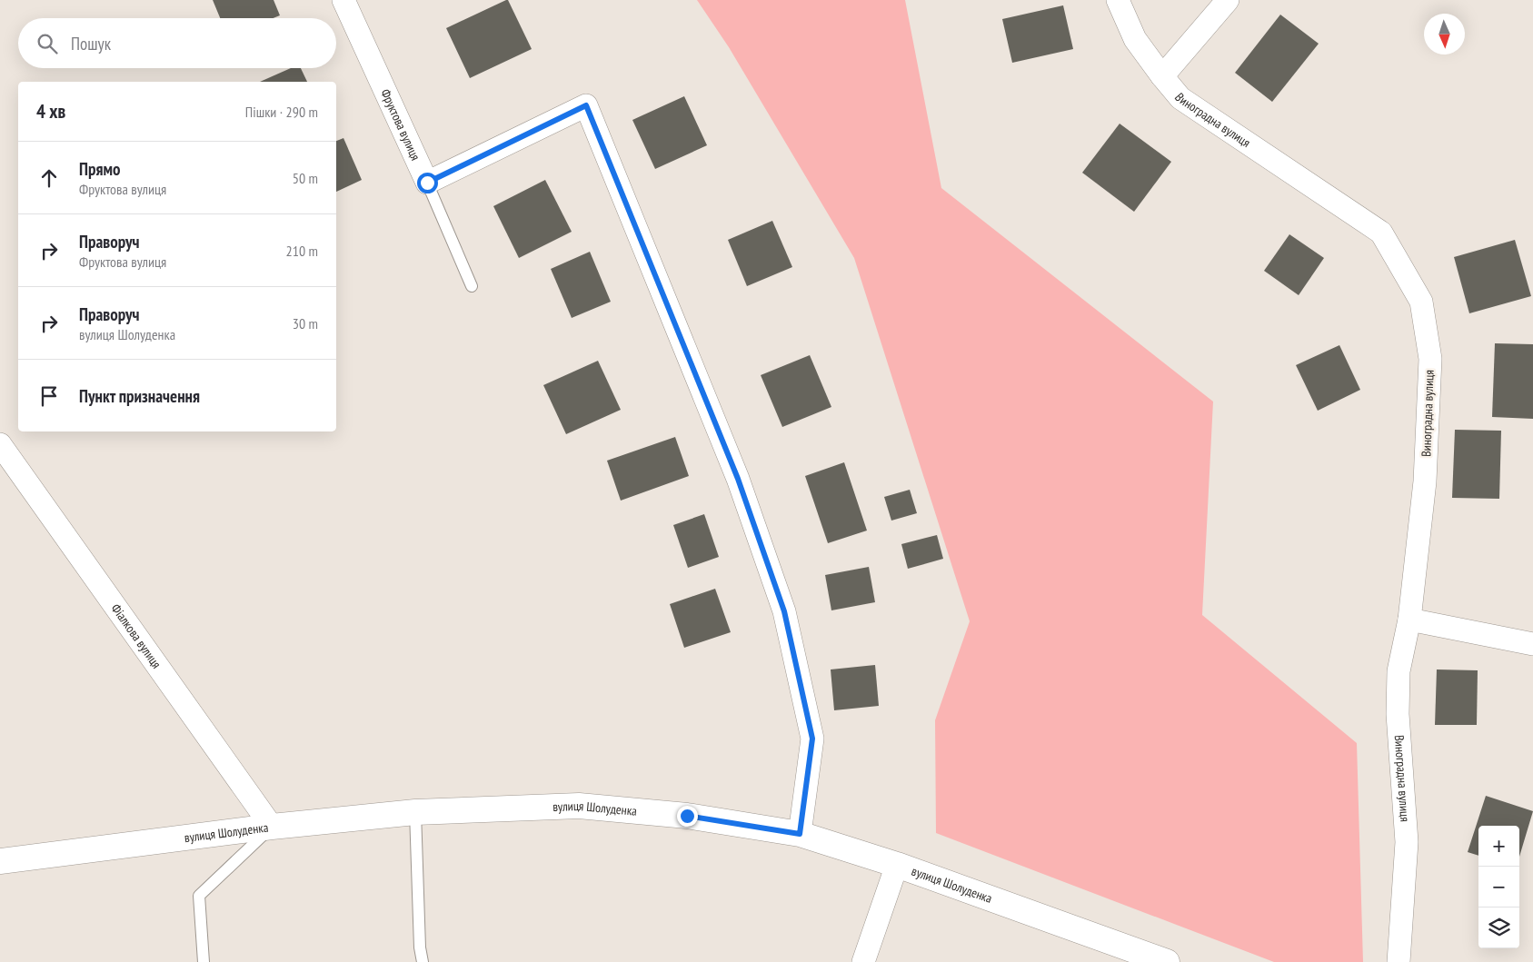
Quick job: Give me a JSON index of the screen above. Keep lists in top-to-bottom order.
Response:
{
  "streets": {
    "main road": ["вулиця Шолуденка"],
    "street": ["Виноградна вулиця", "Фруктова вулиця", "Фіалкова вулиця"]
  },
  "crossings": [
    ["Фіалкова вулиця", "вулиця Шолуденка"]
  ],
  "north": "bottom",
  "page": {
    "search": "Пошук",
    "heading": ["4 хв", "Пішки · 290 m"],
    "list": [
      ["Прямо", "Фруктова вулиця", "50 m"],
      ["Праворуч", "Фруктова вулиця", "210 m"],
      ["Праворуч", "вулиця Шолуденка", "30 m"],
      "Пункт призначення"
    ],
    "map_buttons": ["+", "−"]
  }
}
